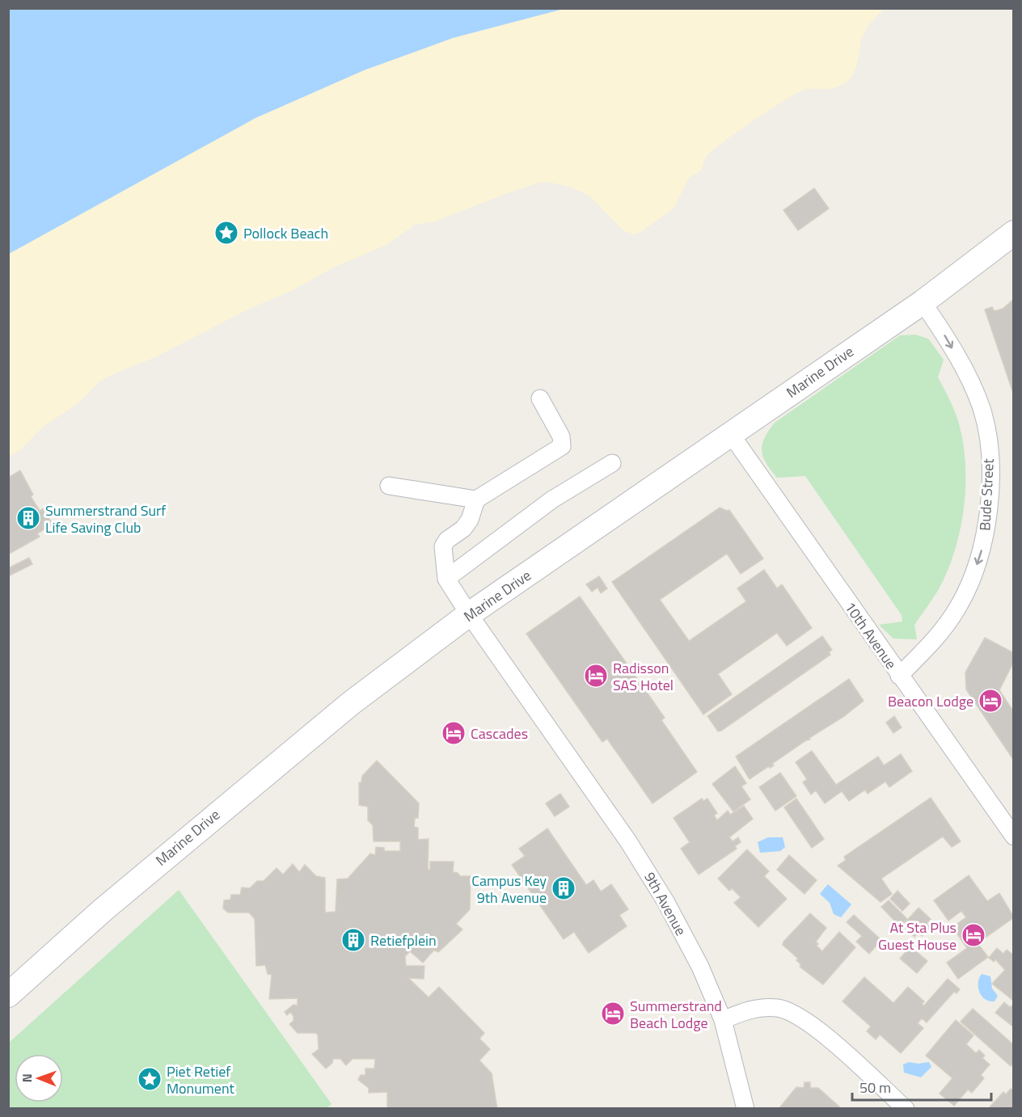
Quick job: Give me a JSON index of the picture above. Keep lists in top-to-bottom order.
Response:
{
  "streets": {
    "main road": ["Marine Drive"],
    "street": ["Bude Street", "10th Avenue", "9th Avenue"]
  },
  "crossings": [
    ["Marine Drive", "Bude Street"],
    ["Marine Drive", "10th Avenue"],
    ["Marine Drive", "9th Avenue"],
    ["Bude Street", "10th Avenue"]
  ],
  "one_way": ["Bude Street"],
  "places": {
    "place": ["Pollock Beach", "Piet Retief Monument"],
    "building": ["Summerstrand Surf Life Saving Club", "Campus Key 9th Avenue", "Retiefplein"],
    "hotel": [
      "Radisson SAS Hotel",
      "Beacon Lodge",
      "Cascades",
      "At Sta Plus Guest House",
      "Summerstrand Beach Lodge"
    ]
  },
  "scale_bar": "50 m",
  "north": "left"
}
